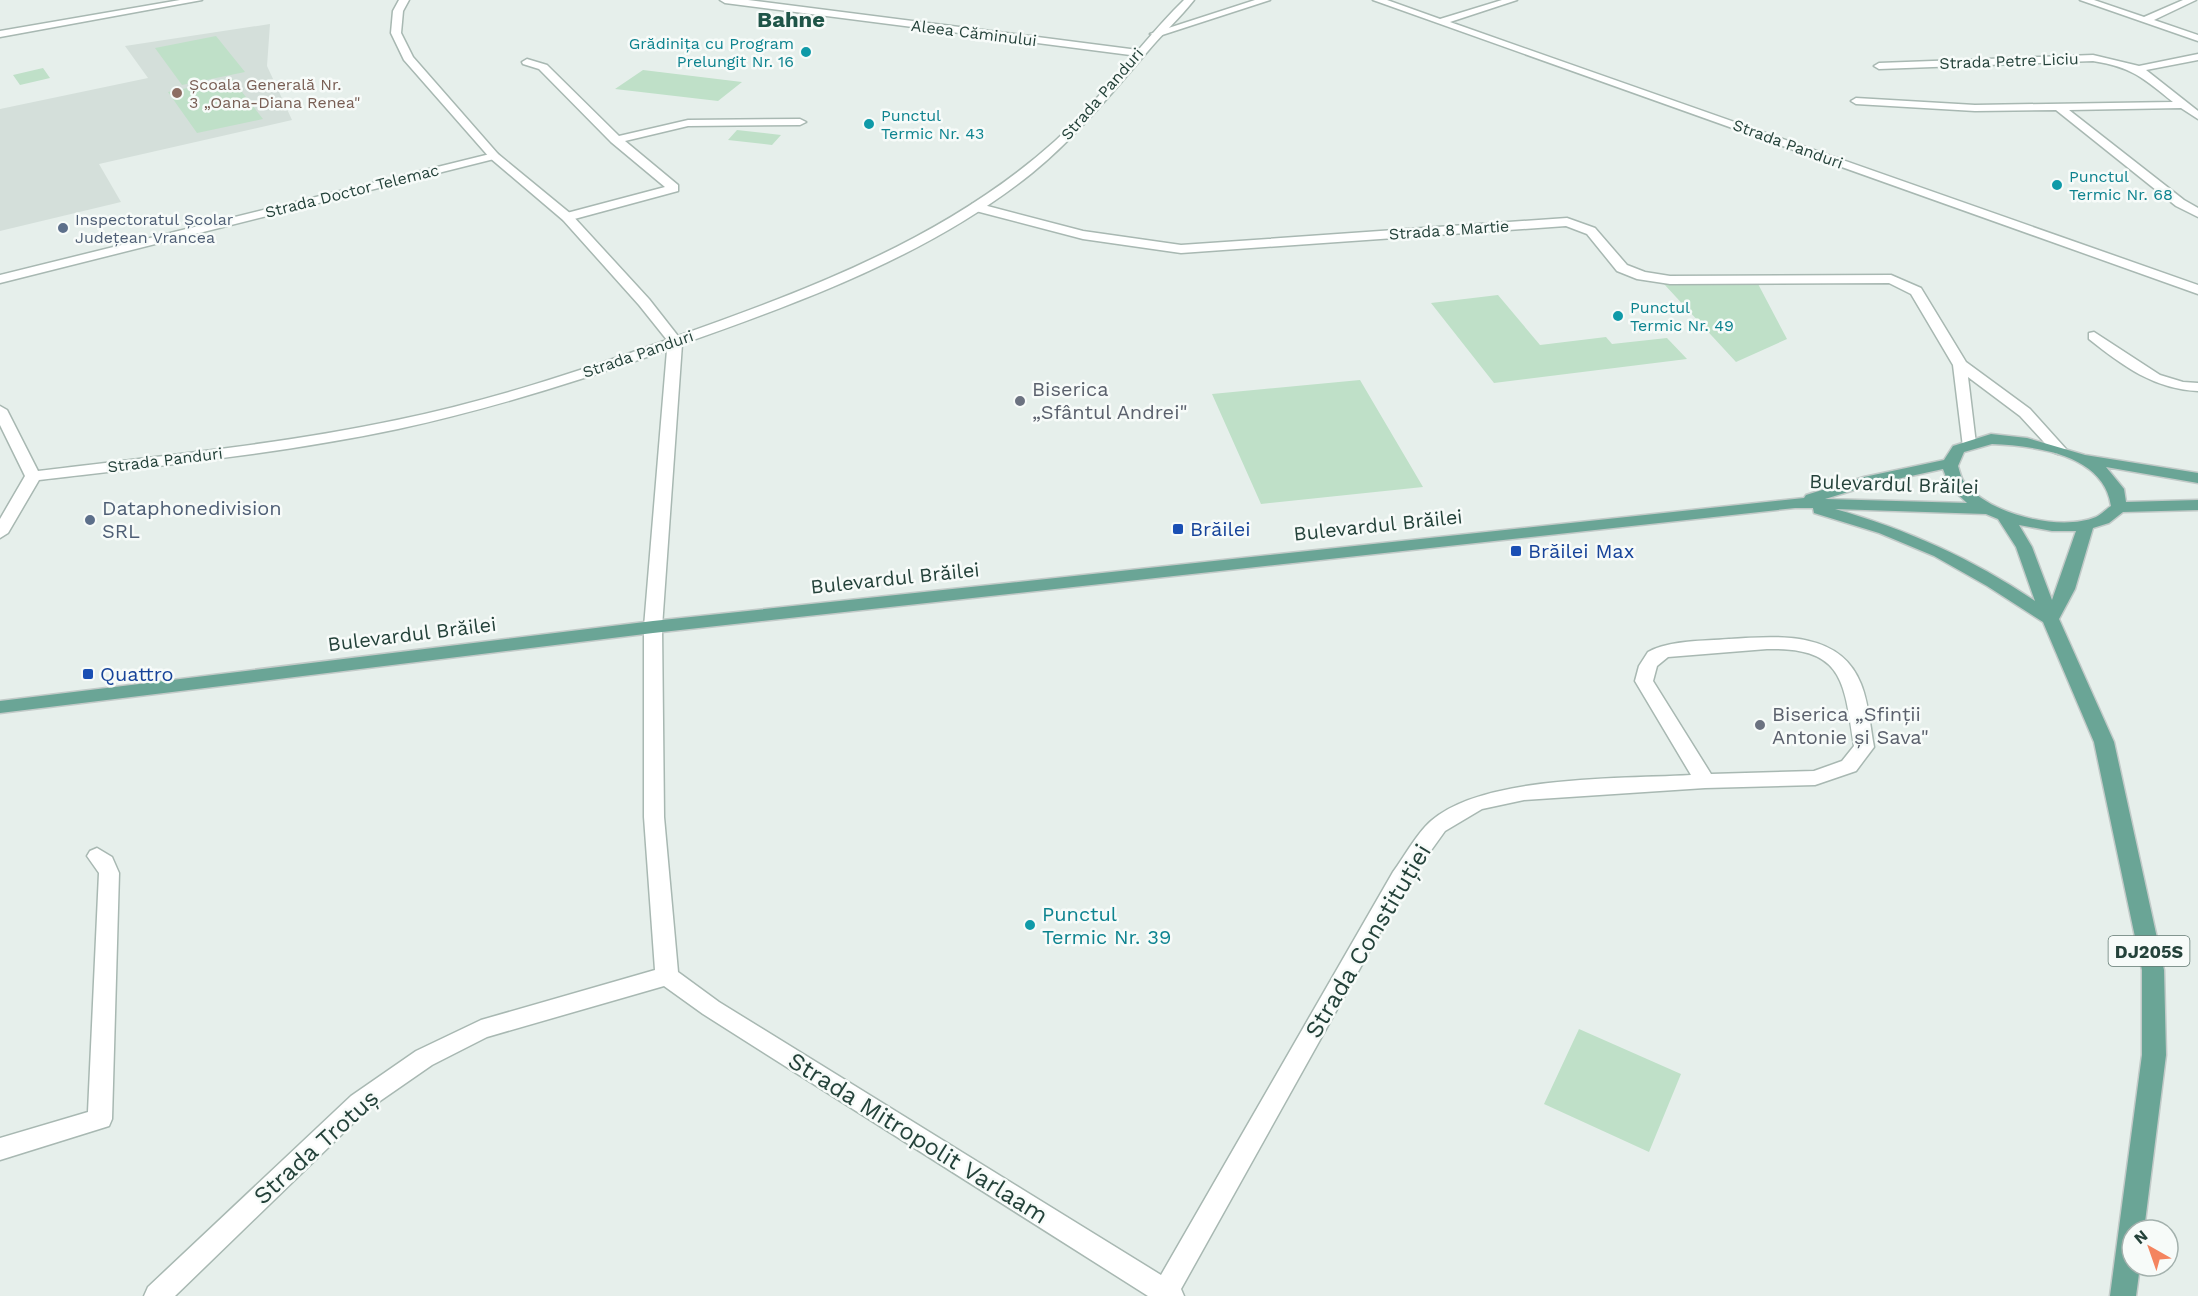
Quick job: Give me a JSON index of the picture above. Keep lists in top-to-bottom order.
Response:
{
  "streets": {
    "main road": ["Bulevardul Brăilei", "DJ205S"],
    "street": [
      "Aleea Căminului",
      "Strada Petre Liciu",
      "Strada Panduri",
      "Strada Doctor Telemac",
      "Strada 8 Martie",
      "Strada Constituției",
      "Strada Mitropolit Varlaam",
      "Strada Trotuș"
    ]
  },
  "crossings": [
    ["Aleea Căminului", "Strada Panduri"],
    ["Strada Panduri", "Strada 8 Martie"],
    ["Strada Constituției", "Strada Mitropolit Varlaam"],
    ["Strada Mitropolit Varlaam", "Strada Trotuș"]
  ],
  "districts": ["Bahne"],
  "places": {
    "other": [
      "Grădinița cu Program Prelungit Nr. 16",
      "Școala Generală Nr. 3 „Oana-Diana Renea\"",
      "Punctul Termic Nr. 43",
      "Punctul Termic Nr. 68",
      "Inspectoratul Școlar Județean Vrancea",
      "Punctul Termic Nr. 49",
      "Biserica „Sfântul Andrei\"",
      "Dataphonedivision SRL",
      "Biserica „Sfinții Antonie și Sava\"",
      "Punctul Termic Nr. 39"
    ],
    "transit": ["Brăilei", "Brăilei Max", "Quattro"]
  },
  "north": "top left"
}
